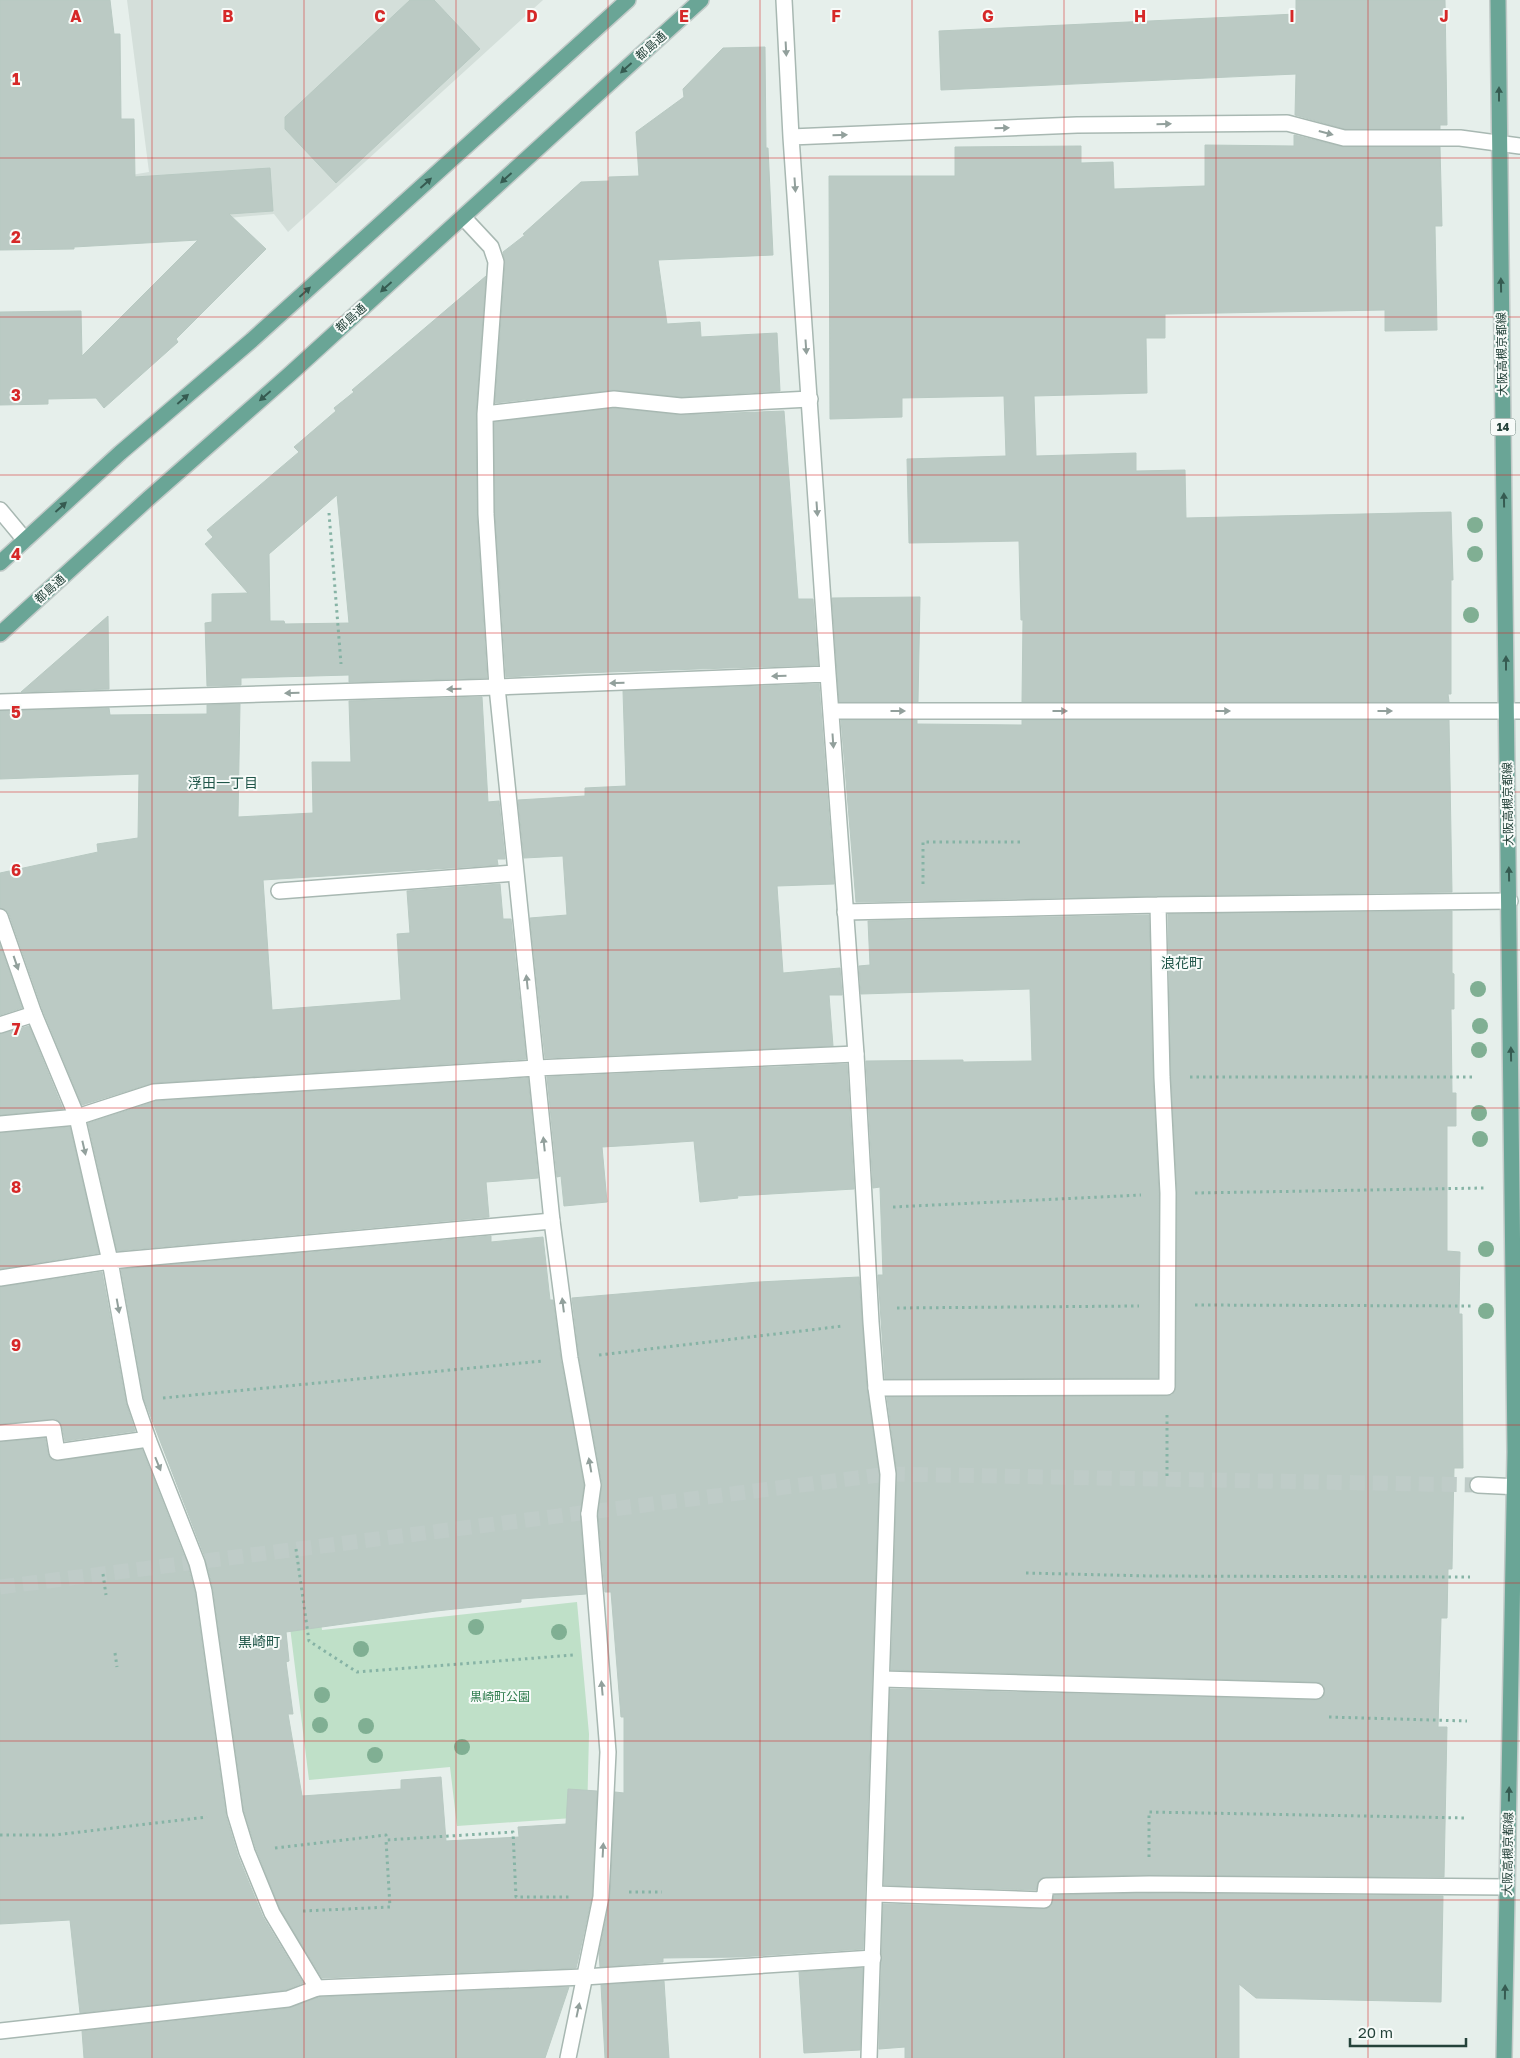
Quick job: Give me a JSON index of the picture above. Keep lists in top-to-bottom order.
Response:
{
  "streets": {
    "main road": ["都島通", "大阪高槻京都線", "14"]
  },
  "one_way": ["大阪高槻京都線"],
  "districts": ["浮田一丁目", "浪花町", "黒崎町"],
  "parks": ["黒崎町公園"],
  "scale_bar": "20 m",
  "grid": {
    "columns": [
      "A",
      "B",
      "C",
      "D",
      "E",
      "F",
      "G",
      "H",
      "I",
      "J"
    ],
    "rows": [
      "1",
      "2",
      "3",
      "4",
      "5",
      "6",
      "7",
      "8",
      "9"
    ]
  }
}
